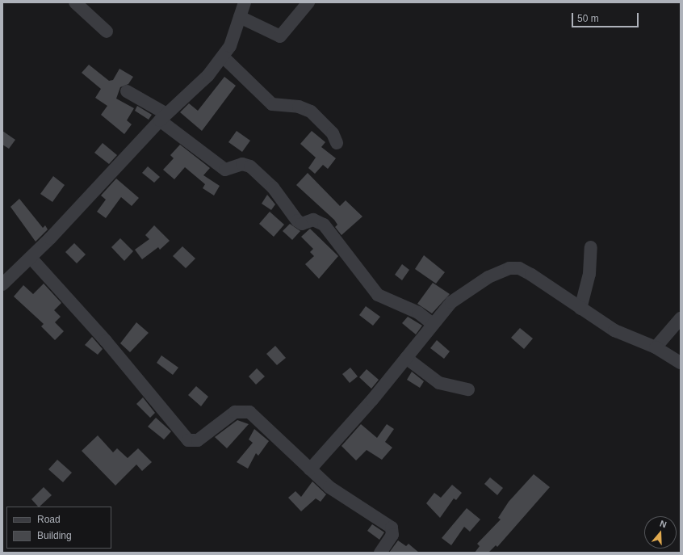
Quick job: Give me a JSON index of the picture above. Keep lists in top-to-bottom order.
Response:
{
  "legend": ["Road", "Building"],
  "scale_bar": "50 m",
  "north": "top"
}
